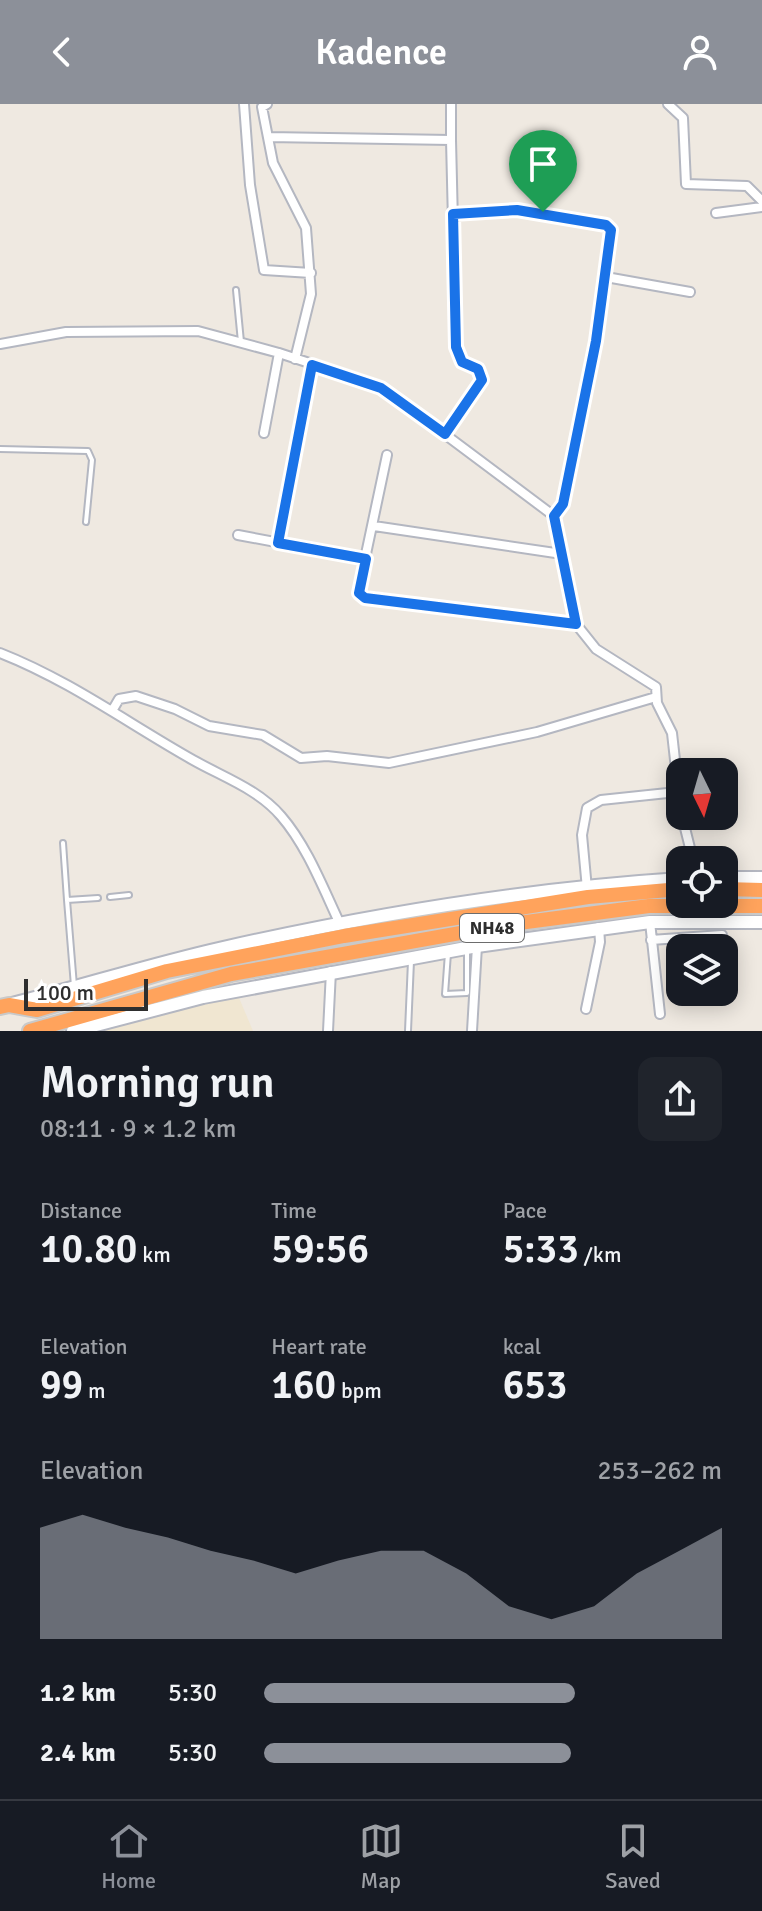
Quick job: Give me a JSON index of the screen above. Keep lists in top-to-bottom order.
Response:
{
  "streets": {
    "highway": ["NH48"]
  },
  "scale_bar": "100 m",
  "north": "bottom",
  "page": {
    "header": "Kadence",
    "scale": "100 m",
    "heading": ["Morning run", "08:11 · 9 × 1.2 km"],
    "stats": [
      ["Distance", "10.80 km"],
      ["Time", "59:56"],
      ["Pace", "5:33 /km"],
      ["Elevation", "99 m"],
      ["Heart rate", "160 bpm"],
      ["kcal", "653"]
    ],
    "chart": ["Elevation", "253–262 m"],
    "list": [
      {
        "name": "1.2 km",
        "note": "5:30"
      },
      {
        "name": "2.4 km",
        "note": "5:30"
      }
    ],
    "tabs": ["Home", "Map", "Saved"]
  }
}
